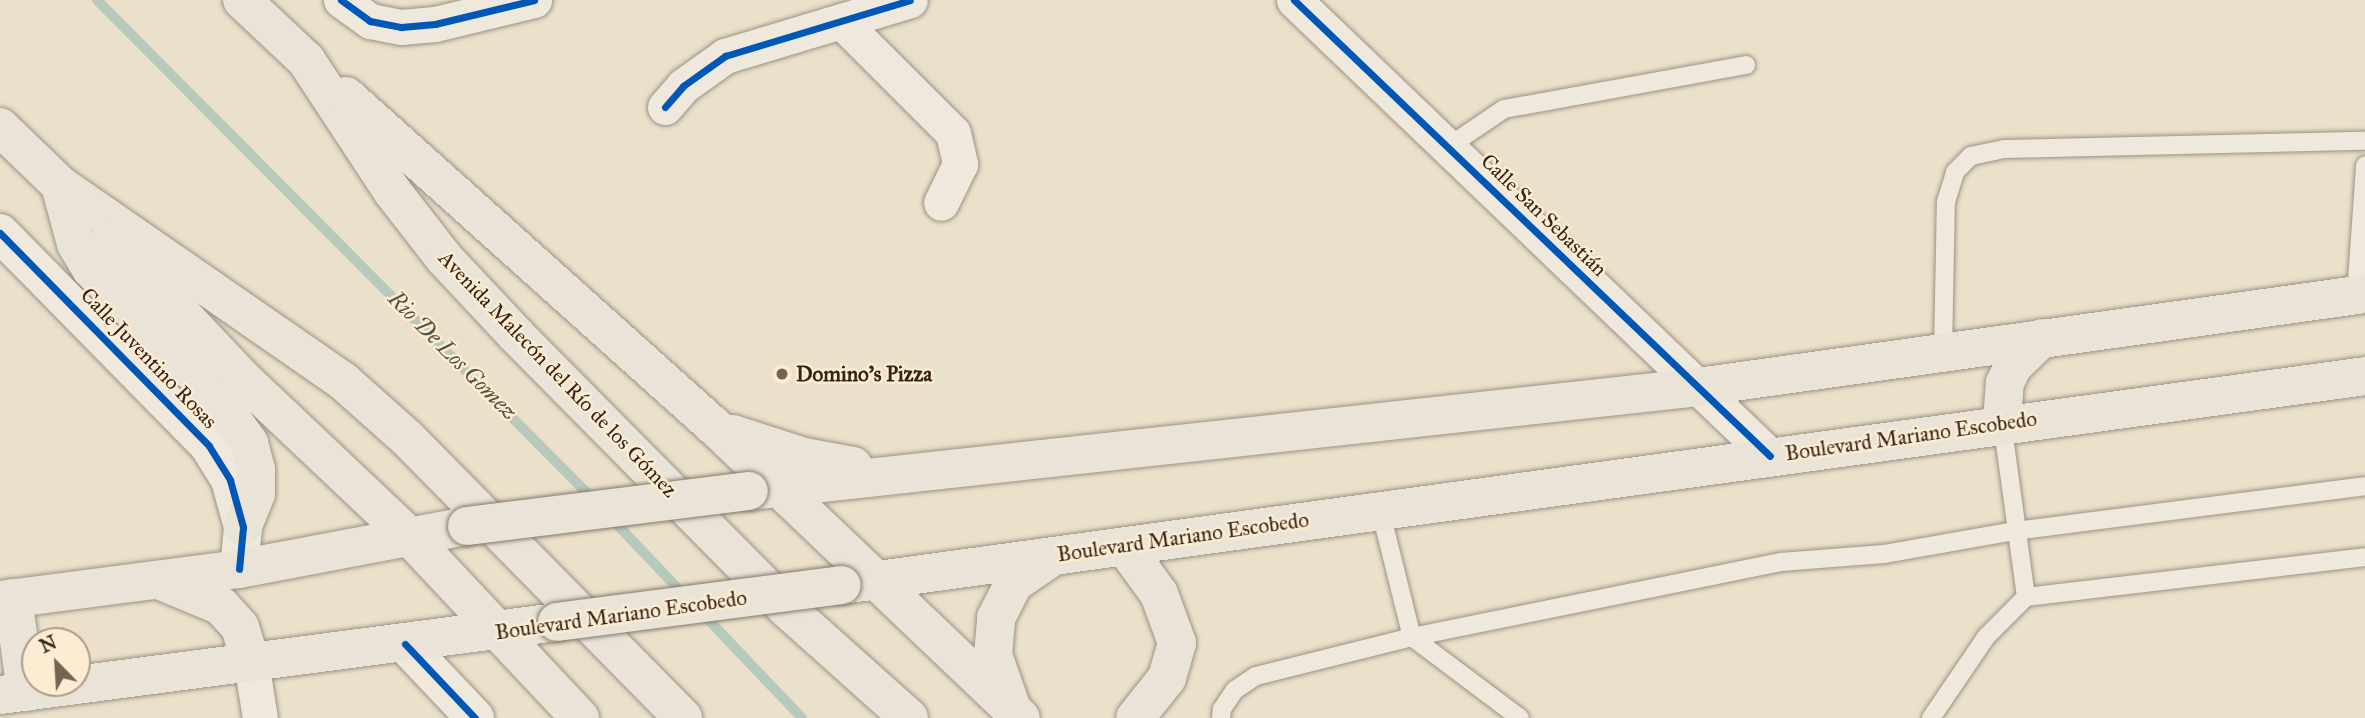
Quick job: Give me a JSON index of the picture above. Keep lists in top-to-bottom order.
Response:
{
  "streets": {
    "main road": ["Avenida Malecón del Río de los Gómez", "Boulevard Mariano Escobedo"],
    "street": ["Calle San Sebastián", "Calle Juventino Rosas"]
  },
  "crossings": [
    ["Calle San Sebastián", "Boulevard Mariano Escobedo"]
  ],
  "water": ["Rio De Los Gomez"],
  "places": ["Domino's Pizza"],
  "north": "top left"
}
